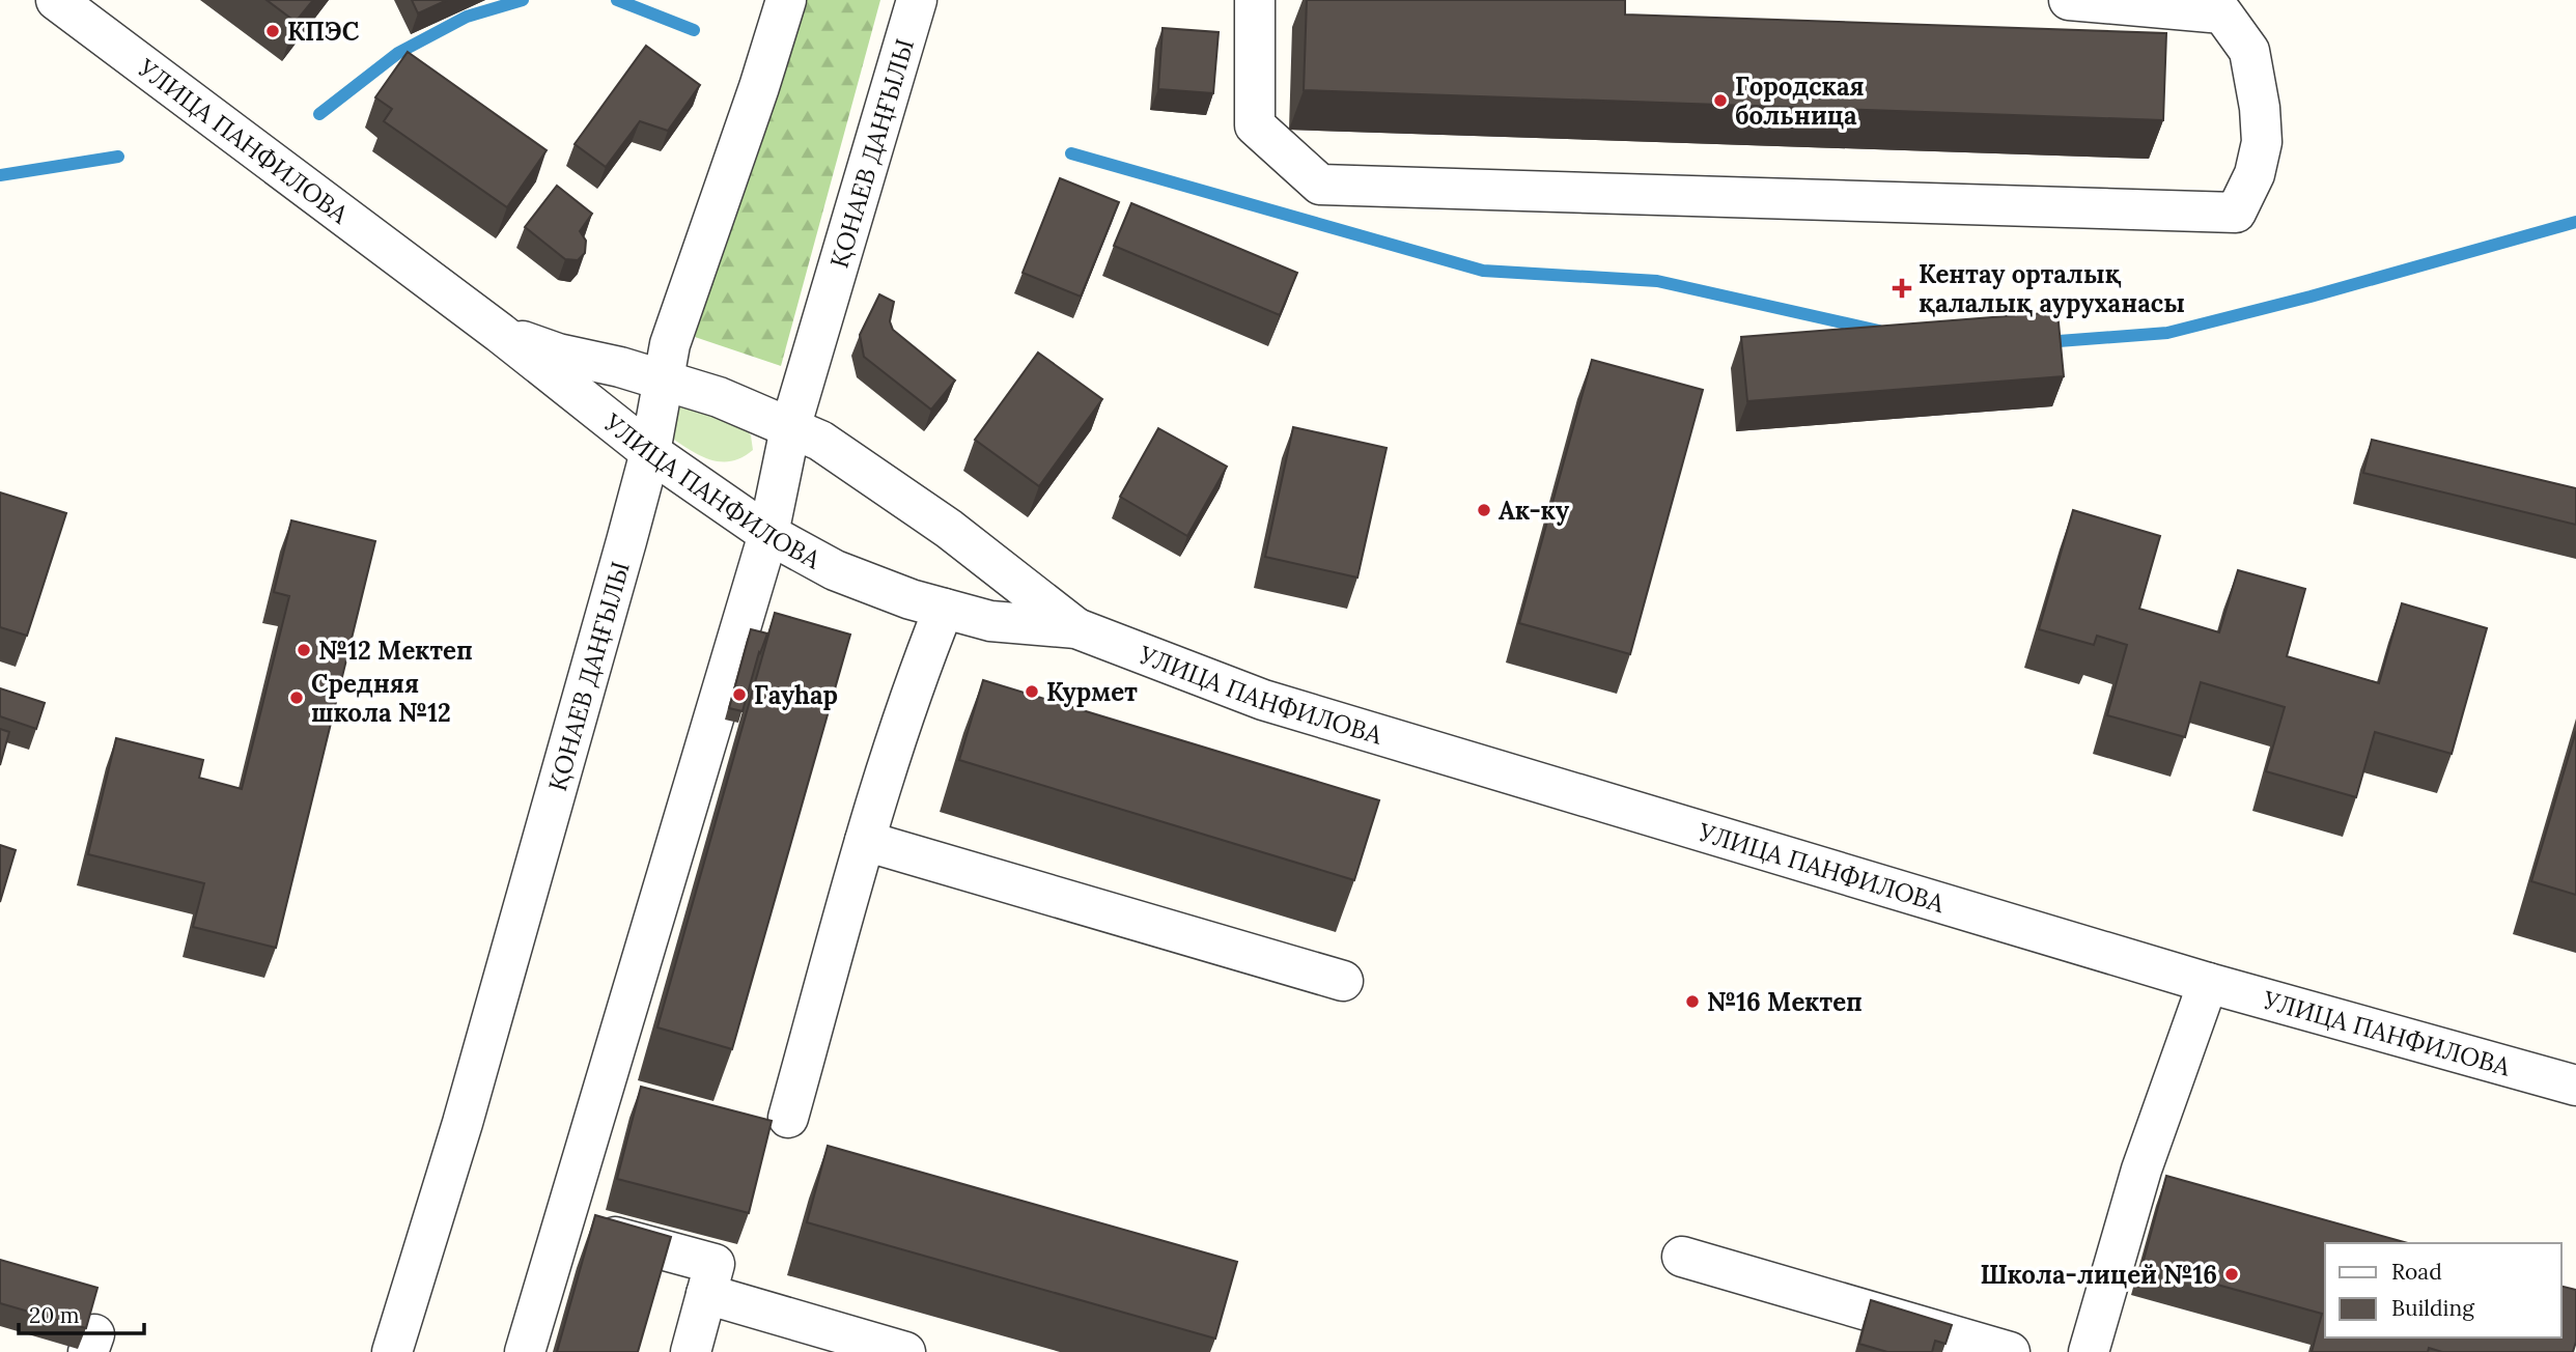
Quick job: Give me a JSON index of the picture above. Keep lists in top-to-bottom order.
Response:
{
  "streets": {
    "street": ["УЛИЦА ПАНФИЛОВА", "ҚОНАЕВ ДАҢҒЫЛЫ"]
  },
  "crossings": [
    ["УЛИЦА ПАНФИЛОВА", "ҚОНАЕВ ДАҢҒЫЛЫ"]
  ],
  "places": {
    "other": [
      "КПЭС",
      "Городская больница",
      "Ак-ку",
      "№12 Мектеп",
      "Курмет",
      "Гауһар",
      "Средняя школа №12",
      "№16 Мектеп",
      "Школа-лицей №16"
    ],
    "health": ["Кентау орталық қалалық ауруханасы"]
  },
  "legend": ["Road", "Building"],
  "scale_bar": "20 m"
}
